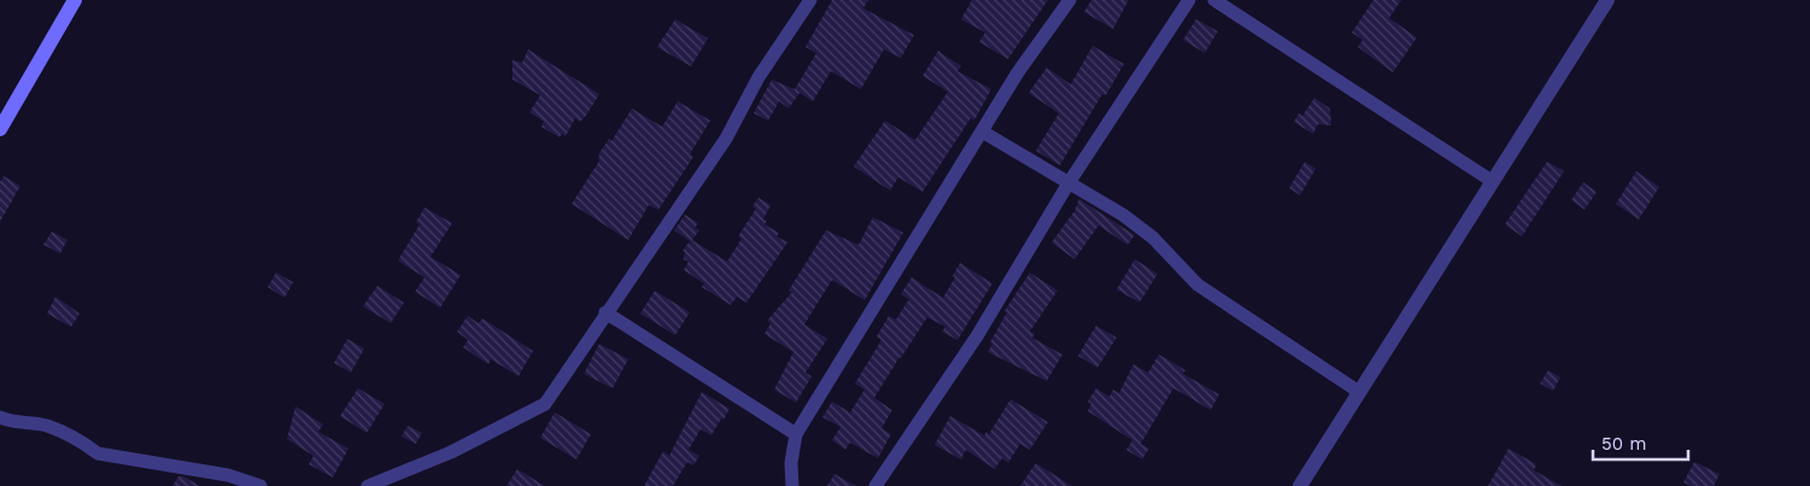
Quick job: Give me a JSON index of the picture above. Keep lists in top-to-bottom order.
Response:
{
  "scale_bar": "50 m"
}
